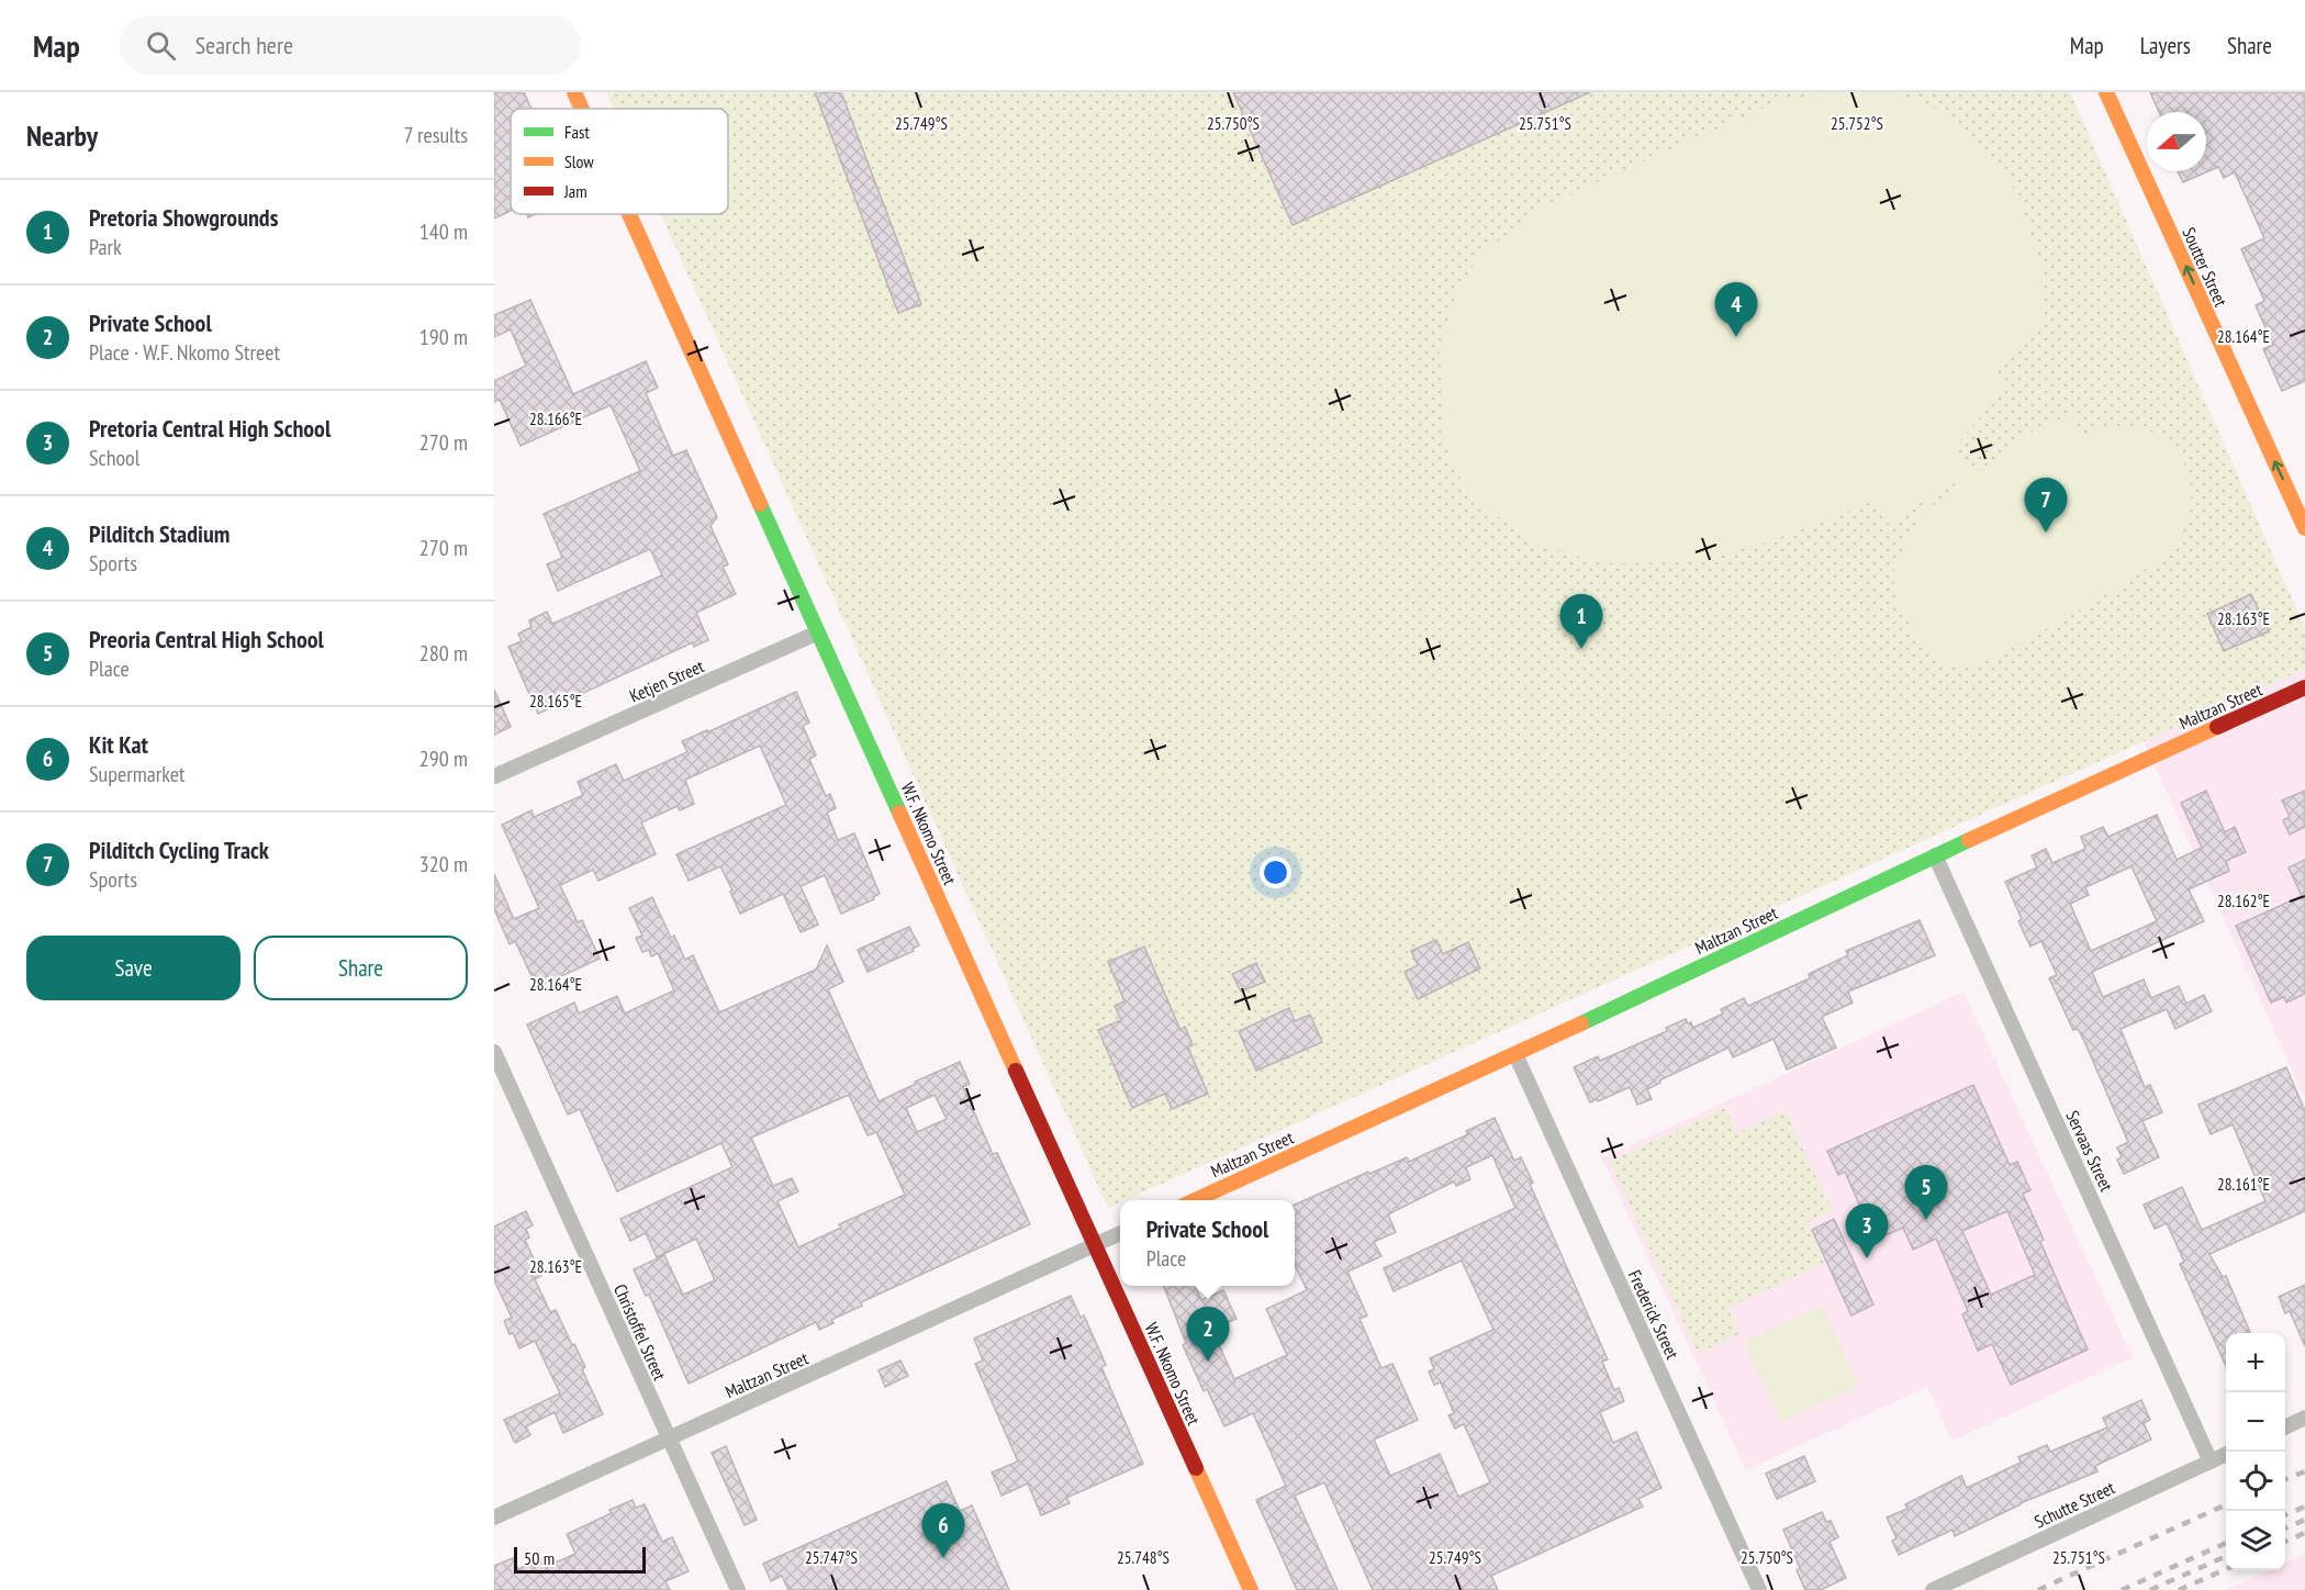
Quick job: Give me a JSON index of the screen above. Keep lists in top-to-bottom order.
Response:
{
  "streets": {
    "main road": ["Soutter Street", "Maltzan Street", "W.F. Nkomo Street"],
    "street": [
      "Ketjen Street",
      "Servaas Street",
      "Frederick Street",
      "Christoffel Street",
      "Schutte Street"
    ]
  },
  "crossings": [
    ["Ketjen Street", "W.F. Nkomo Street"],
    ["Maltzan Street", "W.F. Nkomo Street"],
    ["Maltzan Street", "Servaas Street"],
    ["Maltzan Street", "Frederick Street"],
    ["Maltzan Street", "Christoffel Street"],
    ["Servaas Street", "Schutte Street"]
  ],
  "one_way": ["Soutter Street"],
  "legend": ["Fast", "Slow", "Jam"],
  "scale_bar": "50 m",
  "north": "left",
  "page": {
    "header": "Map",
    "search": "Search here",
    "nav": ["Map", "Layers", "Share"],
    "heading": ["Nearby", "7 results"],
    "list": [
      {
        "mark": "1",
        "name": "Pretoria Showgrounds",
        "note": "Park",
        "value": "140 m"
      },
      {
        "mark": "2",
        "name": "Private School",
        "note": "Place · W.F. Nkomo Street",
        "value": "190 m"
      },
      {
        "mark": "3",
        "name": "Pretoria Central High School",
        "note": "School",
        "value": "270 m"
      },
      {
        "mark": "4",
        "name": "Pilditch Stadium",
        "note": "Sports",
        "value": "270 m"
      },
      {
        "mark": "5",
        "name": "Preoria Central High School",
        "note": "Place",
        "value": "280 m"
      },
      {
        "mark": "6",
        "name": "Kit Kat",
        "note": "Supermarket",
        "value": "290 m"
      },
      {
        "mark": "7",
        "name": "Pilditch Cycling Track",
        "note": "Sports",
        "value": "320 m"
      }
    ],
    "pins": [
      "4",
      "7",
      "1",
      "5",
      "3",
      "2",
      "6"
    ],
    "buttons": ["Save", "Share"],
    "popup": ["Private School", "Place"],
    "map_buttons": ["+", "−"],
    "scale": "50 m"
  },
  "coordinates": [
    "25.749°S",
    "25.750°S",
    "25.751°S",
    "25.752°S",
    "28.164°E",
    "28.166°E",
    "28.163°E",
    "28.165°E",
    "28.162°E",
    "28.161°E",
    "25.747°S",
    "25.748°S"
  ]
}
